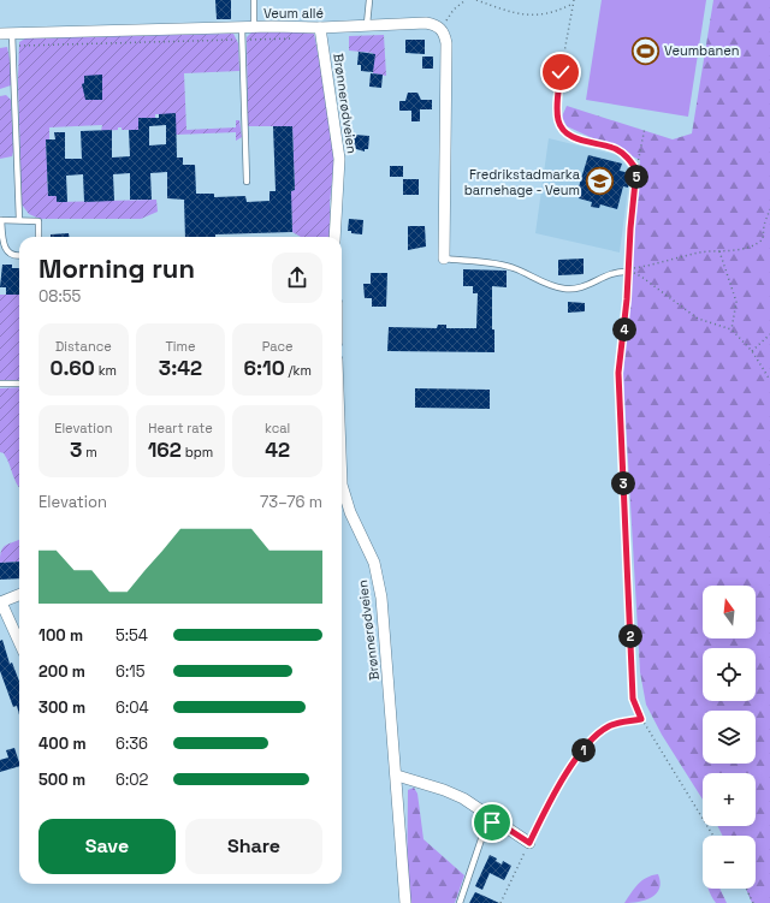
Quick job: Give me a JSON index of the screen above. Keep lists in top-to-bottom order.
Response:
{
  "streets": {
    "street": ["Veum allé", "Brønnerødveien"]
  },
  "crossings": [
    ["Veum allé", "Brønnerødveien"]
  ],
  "places": {
    "sports": ["Veumbanen"],
    "school or university": ["Fredrikstadmarka barnehage - Veum"]
  },
  "north": "top",
  "page": {
    "pins": [
      "5",
      "4",
      "3",
      "2",
      "1"
    ],
    "heading": ["Morning run", "08:55"],
    "stats": [
      ["Distance", "0.60 km"],
      ["Time", "3:42"],
      ["Pace", "6:10 /km"],
      ["Elevation", "3 m"],
      ["Heart rate", "162 bpm"],
      ["kcal", "42"]
    ],
    "chart": ["Elevation", "73–76 m"],
    "map_buttons": ["+", "−"],
    "list": [
      {
        "name": "100 m",
        "note": "5:54"
      },
      {
        "name": "200 m",
        "note": "6:15"
      },
      {
        "name": "300 m",
        "note": "6:04"
      },
      {
        "name": "400 m",
        "note": "6:36"
      },
      {
        "name": "500 m",
        "note": "6:02"
      }
    ],
    "buttons": ["Save", "Share"]
  }
}
